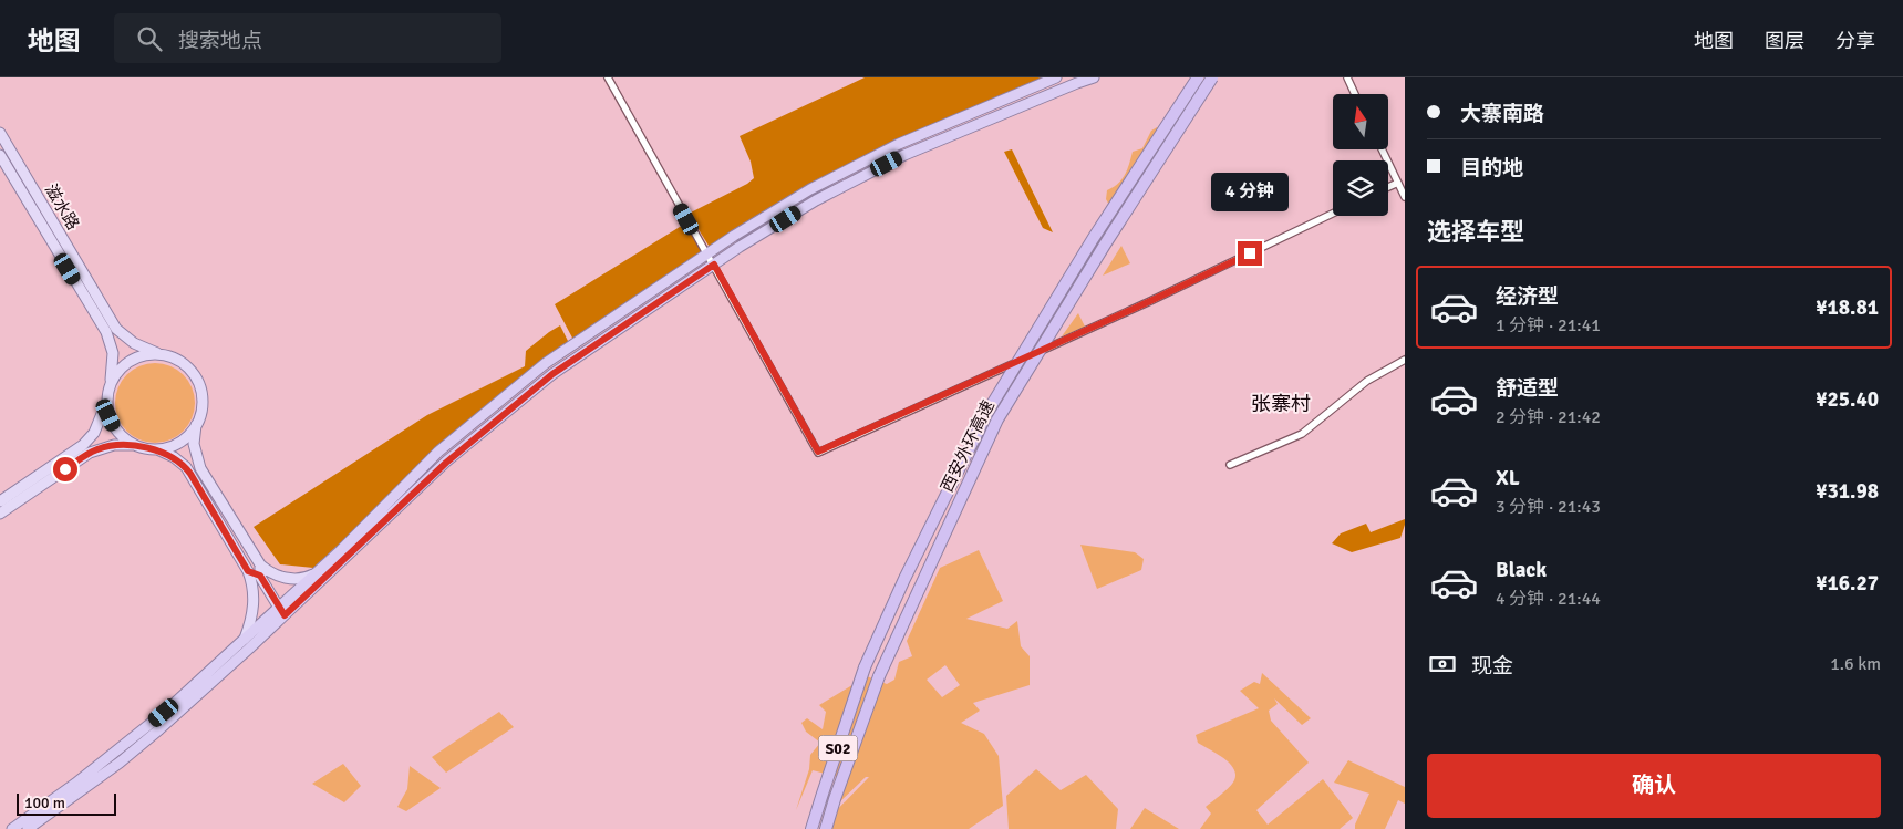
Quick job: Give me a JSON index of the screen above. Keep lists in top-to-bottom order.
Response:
{
  "streets": {
    "highway": ["西安外环高速", "S02"],
    "main road": ["滋水路"]
  },
  "districts": ["张寨村"],
  "scale_bar": "100 m",
  "north": "top",
  "page": {
    "header": "地图",
    "search": "搜索地点",
    "nav": ["地图", "图层", "分享"],
    "banner": ["大寨南路", "目的地"],
    "bubble": "4 分钟",
    "heading": "选择车型",
    "list": [
      {
        "name": "经济型",
        "note": "1 分钟 · 21:41",
        "value": "¥18.81"
      },
      {
        "name": "舒适型",
        "note": "2 分钟 · 21:42",
        "value": "¥25.40"
      },
      {
        "name": "XL",
        "note": "3 分钟 · 21:43",
        "value": "¥31.98"
      },
      {
        "name": "Black",
        "note": "4 分钟 · 21:44",
        "value": "¥16.27"
      }
    ],
    "pay": ["现金", "1.6 km"],
    "buttons": "确认",
    "scale": "100 m"
  }
}
